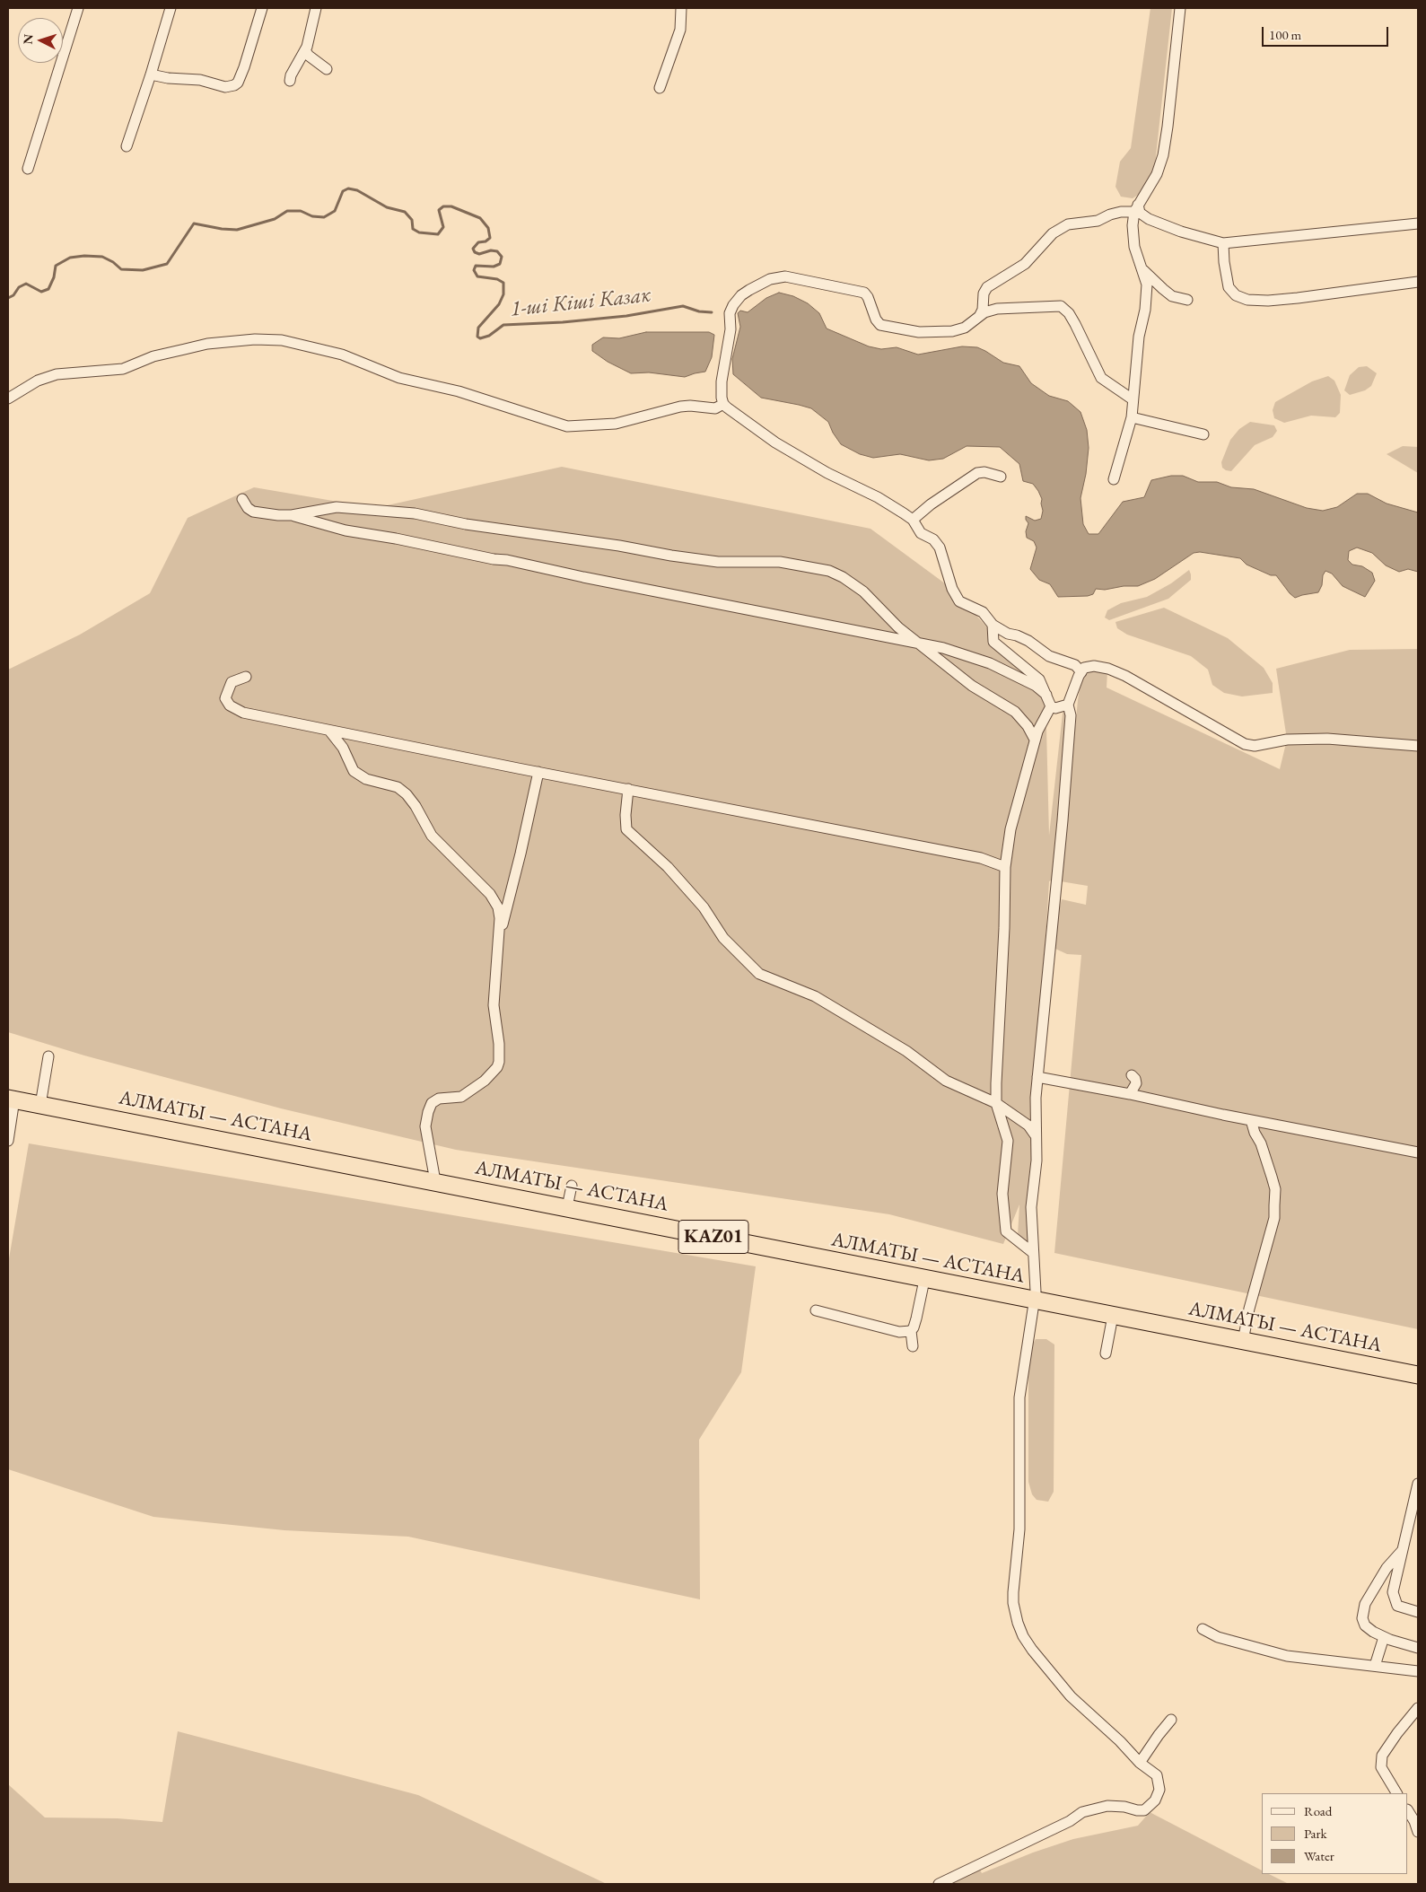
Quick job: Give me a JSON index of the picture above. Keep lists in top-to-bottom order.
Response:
{
  "streets": {
    "highway": ["АЛМАТЫ — АСТАНА", "KАZ01"]
  },
  "water": ["1-ші Кіші Казак"],
  "legend": ["Road", "Park", "Water"],
  "scale_bar": "100 m",
  "north": "left"
}
